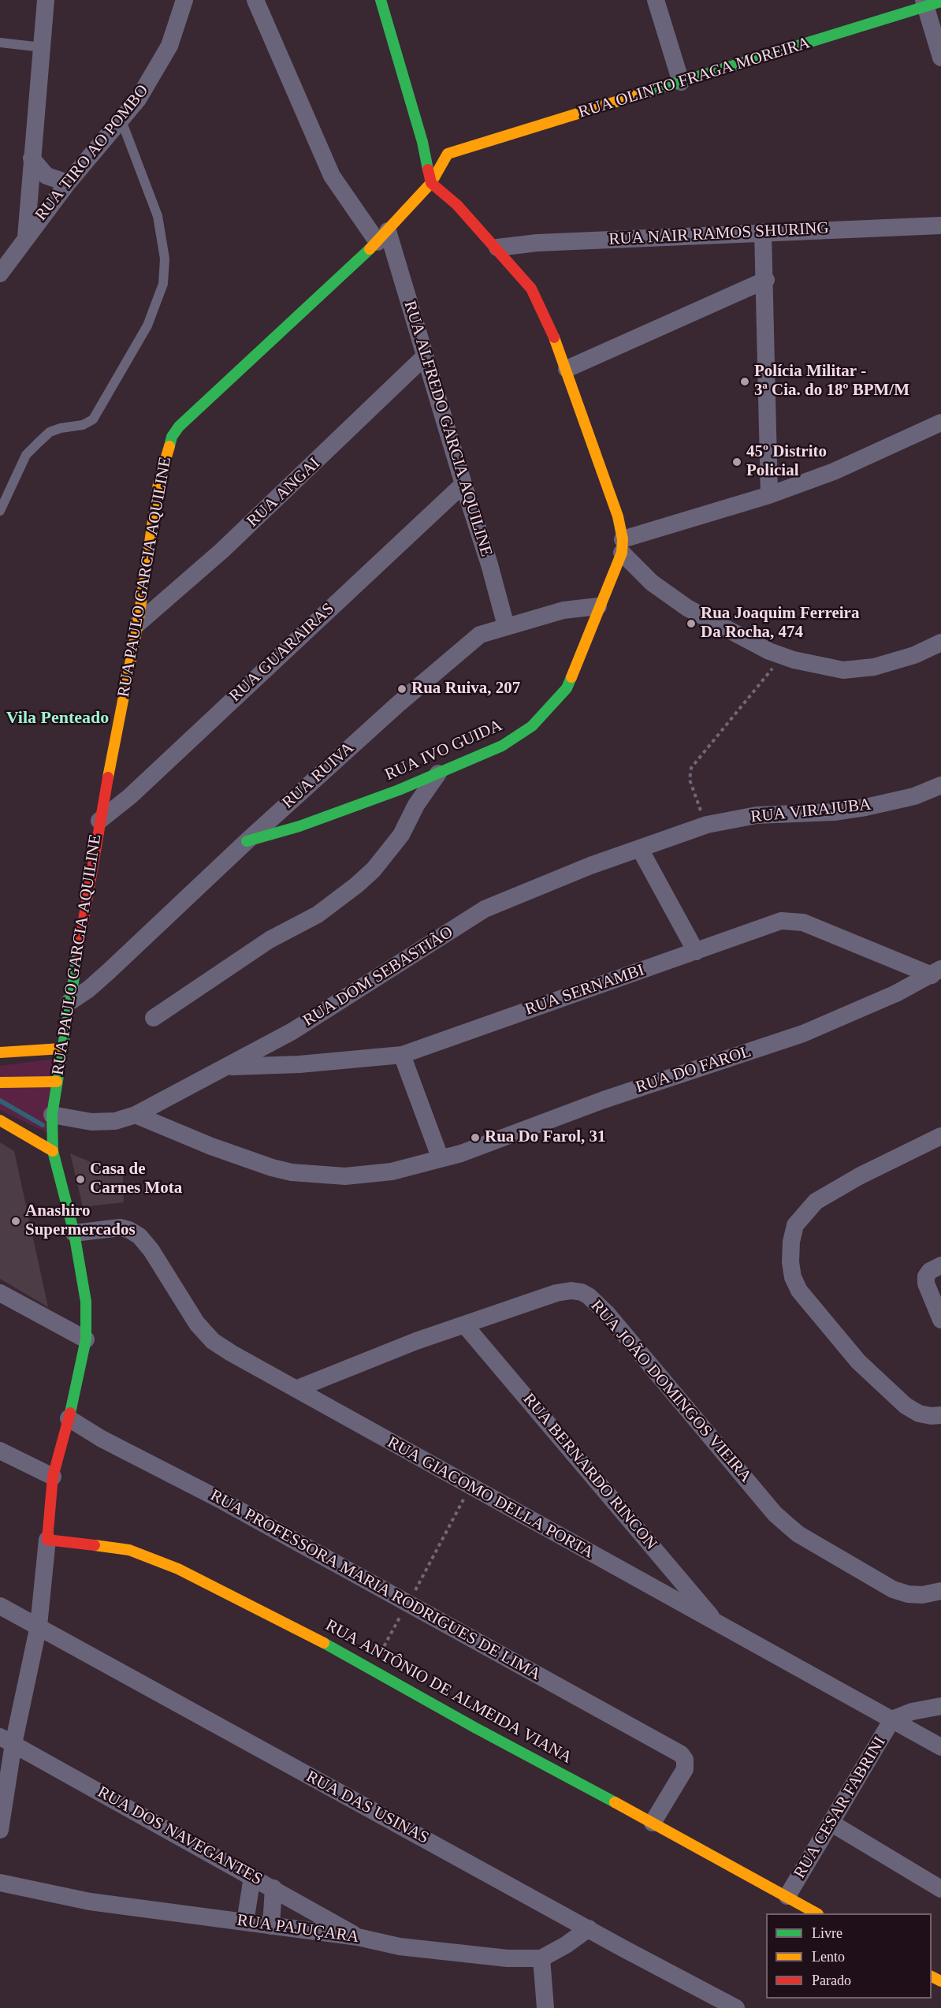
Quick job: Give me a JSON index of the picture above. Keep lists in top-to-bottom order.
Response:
{
  "streets": {
    "street": [
      "RUA OLINTO FRAGA MOREIRA",
      "RUA TIRO AO POMBO",
      "RUA NAIR RAMOS SHURING",
      "RUA ALFREDO GARCIA AQUILINE",
      "RUA ANGAI",
      "RUA PAULO GARCIA AQUILINE",
      "RUA GUARAIRAS",
      "RUA IVO GUIDA",
      "RUA RUIVA",
      "RUA VIRAJUBA",
      "RUA DOM SEBASTIÃO",
      "RUA SERNAMBI",
      "RUA DO FAROL",
      "RUA JOÃO DOMINGOS VIEIRA",
      "RUA BERNARDO RINCON",
      "RUA GIACOMO DELLA PORTA",
      "RUA PROFESSORA MARIA RODRIGUES DE LIMA",
      "RUA ANTÔNIO DE ALMEIDA VIANA",
      "RUA DAS USINAS",
      "RUA CESAR FABRINI",
      "RUA DOS NAVEGANTES",
      "RUA PAJUÇARA"
    ]
  },
  "crossings": [
    ["RUA ALFREDO GARCIA AQUILINE", "RUA ANGAI"],
    ["RUA ALFREDO GARCIA AQUILINE", "RUA PAULO GARCIA AQUILINE"],
    ["RUA ALFREDO GARCIA AQUILINE", "RUA GUARAIRAS"],
    ["RUA ALFREDO GARCIA AQUILINE", "RUA RUIVA"],
    ["RUA ANGAI", "RUA PAULO GARCIA AQUILINE"],
    ["RUA PAULO GARCIA AQUILINE", "RUA GUARAIRAS"],
    ["RUA PAULO GARCIA AQUILINE", "RUA RUIVA"],
    ["RUA PAULO GARCIA AQUILINE", "RUA DOM SEBASTIÃO"],
    ["RUA PAULO GARCIA AQUILINE", "RUA GIACOMO DELLA PORTA"],
    ["RUA PAULO GARCIA AQUILINE", "RUA PROFESSORA MARIA RODRIGUES DE LIMA"],
    ["RUA PAULO GARCIA AQUILINE", "RUA ANTÔNIO DE ALMEIDA VIANA"],
    ["RUA PAULO GARCIA AQUILINE", "RUA DAS USINAS"],
    ["RUA PAULO GARCIA AQUILINE", "RUA DOS NAVEGANTES"],
    ["RUA IVO GUIDA", "RUA RUIVA"],
    ["RUA VIRAJUBA", "RUA DOM SEBASTIÃO"],
    ["RUA DOM SEBASTIÃO", "RUA SERNAMBI"],
    ["RUA DOM SEBASTIÃO", "RUA DO FAROL"],
    ["RUA SERNAMBI", "RUA DO FAROL"],
    ["RUA JOÃO DOMINGOS VIEIRA", "RUA BERNARDO RINCON"],
    ["RUA JOÃO DOMINGOS VIEIRA", "RUA GIACOMO DELLA PORTA"],
    ["RUA BERNARDO RINCON", "RUA GIACOMO DELLA PORTA"],
    ["RUA GIACOMO DELLA PORTA", "RUA CESAR FABRINI"],
    ["RUA PROFESSORA MARIA RODRIGUES DE LIMA", "RUA ANTÔNIO DE ALMEIDA VIANA"],
    ["RUA ANTÔNIO DE ALMEIDA VIANA", "RUA CESAR FABRINI"],
    ["RUA DAS USINAS", "RUA PAJUÇARA"],
    ["RUA DOS NAVEGANTES", "RUA PAJUÇARA"]
  ],
  "districts": ["Vila Penteado"],
  "places": [
    "Polícia Militar - 3ª Cia. do 18º BPM/M",
    "45º Distrito Policial",
    "Rua Joaquim Ferreira Da Rocha, 474",
    "Rua Ruiva, 207",
    "Rua Do Farol, 31",
    "Casa de Carnes Mota",
    "Anashiro Supermercados"
  ],
  "legend": ["Livre", "Lento", "Parado"]
}
